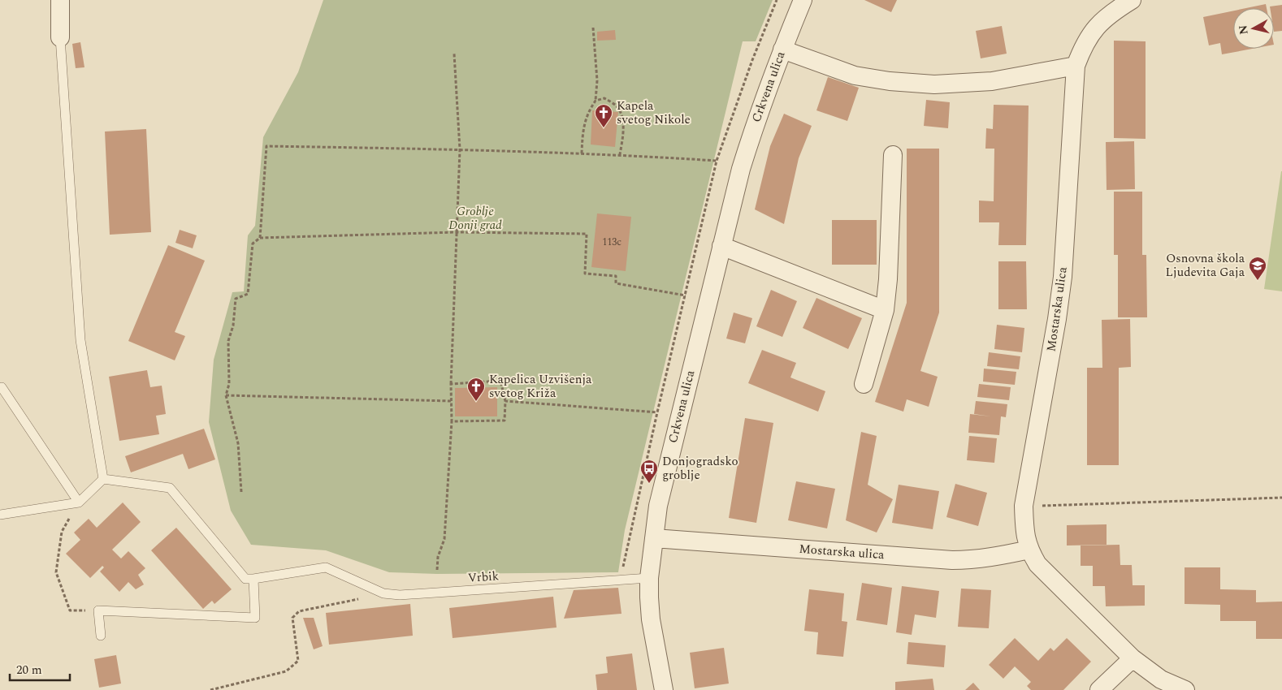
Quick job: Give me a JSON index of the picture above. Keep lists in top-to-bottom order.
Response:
{
  "streets": {
    "street": ["Crkvena ulica", "Mostarska ulica"],
    "lane": ["Vrbik"]
  },
  "crossings": [
    ["Crkvena ulica", "Mostarska ulica"],
    ["Crkvena ulica", "Vrbik"]
  ],
  "parks": ["Groblje Donji grad"],
  "places": {
    "church": ["Kapela svetog Nikole", "Kapelica Uzvišenja svetog Križa"],
    "school or university": ["Osnovna škola Ljudevita Gaja"],
    "bus stop": ["Donjogradsko groblje"]
  },
  "house_numbers": ["113c"],
  "scale_bar": "20 m",
  "north": "left"
}
